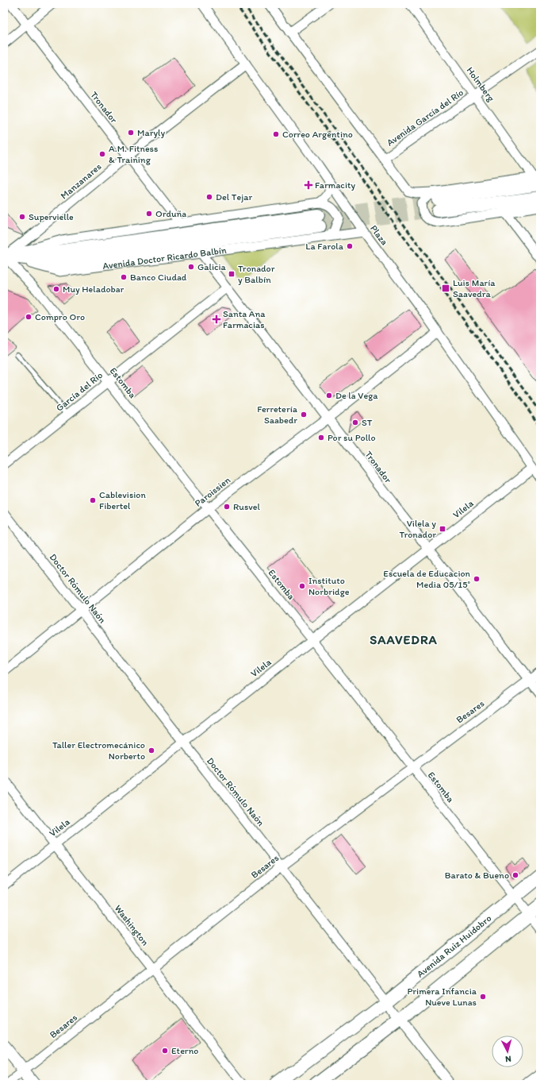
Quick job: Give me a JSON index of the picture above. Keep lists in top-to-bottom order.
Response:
{
  "streets": {
    "main road": ["Avenida Ruiz Huidobro"],
    "street": [
      "Holmberg",
      "Tronador",
      "Avenida García del Río",
      "Manzanares",
      "Plaza",
      "Avenida Doctor Ricardo Balbín",
      "Estomba",
      "García del Río",
      "Paroissien",
      "Vilela",
      "Doctor Rómulo Naón",
      "Besares",
      "Washington"
    ]
  },
  "crossings": [
    ["Holmberg", "Avenida García del Río"],
    ["Tronador", "Manzanares"],
    ["Tronador", "Avenida Doctor Ricardo Balbín"],
    ["Tronador", "García del Río"],
    ["Tronador", "Paroissien"],
    ["Tronador", "Vilela"],
    ["Tronador", "Besares"],
    ["Manzanares", "Plaza"],
    ["Manzanares", "Avenida Doctor Ricardo Balbín"],
    ["Manzanares", "Estomba"],
    ["Plaza", "Avenida Doctor Ricardo Balbín"],
    ["Plaza", "Paroissien"],
    ["Plaza", "Vilela"],
    ["Avenida Doctor Ricardo Balbín", "Estomba"],
    ["Estomba", "García del Río"],
    ["Estomba", "Paroissien"],
    ["Estomba", "Vilela"],
    ["Estomba", "Besares"],
    ["Estomba", "Avenida Ruiz Huidobro"],
    ["Paroissien", "Doctor Rómulo Naón"],
    ["Vilela", "Doctor Rómulo Naón"],
    ["Vilela", "Washington"],
    ["Doctor Rómulo Naón", "Besares"],
    ["Doctor Rómulo Naón", "Avenida Ruiz Huidobro"],
    ["Besares", "Washington"]
  ],
  "districts": ["SAAVEDRA"],
  "places": {
    "other": [
      "Maryly",
      "Correo Argentino",
      "A.M. Fitness & Training",
      "Del Tejar",
      "Orduña",
      "Supervielle",
      "La Farola",
      "Galicia",
      "Banco Ciudad",
      "Muy Heladobar",
      "Compro Oro",
      "De la Vega",
      "Ferretería Saabedr",
      "ST",
      "Por su Pollo",
      "Cablevision Fibertel",
      "Rusvel",
      "Escuela de Educacion Media 05/15°",
      "Instituto Norbridge",
      "Taller Electromecánico Norberto",
      "Barato & Bueno",
      "Primera Infancia Nueve Lunas",
      "Eterno"
    ],
    "health": ["Farmacity", "Santa Ana Farmacias"],
    "transit": ["Tronador y Balbín", "Luis María Saavedra", "Vilela y Tronador"]
  },
  "north": "bottom"
}
